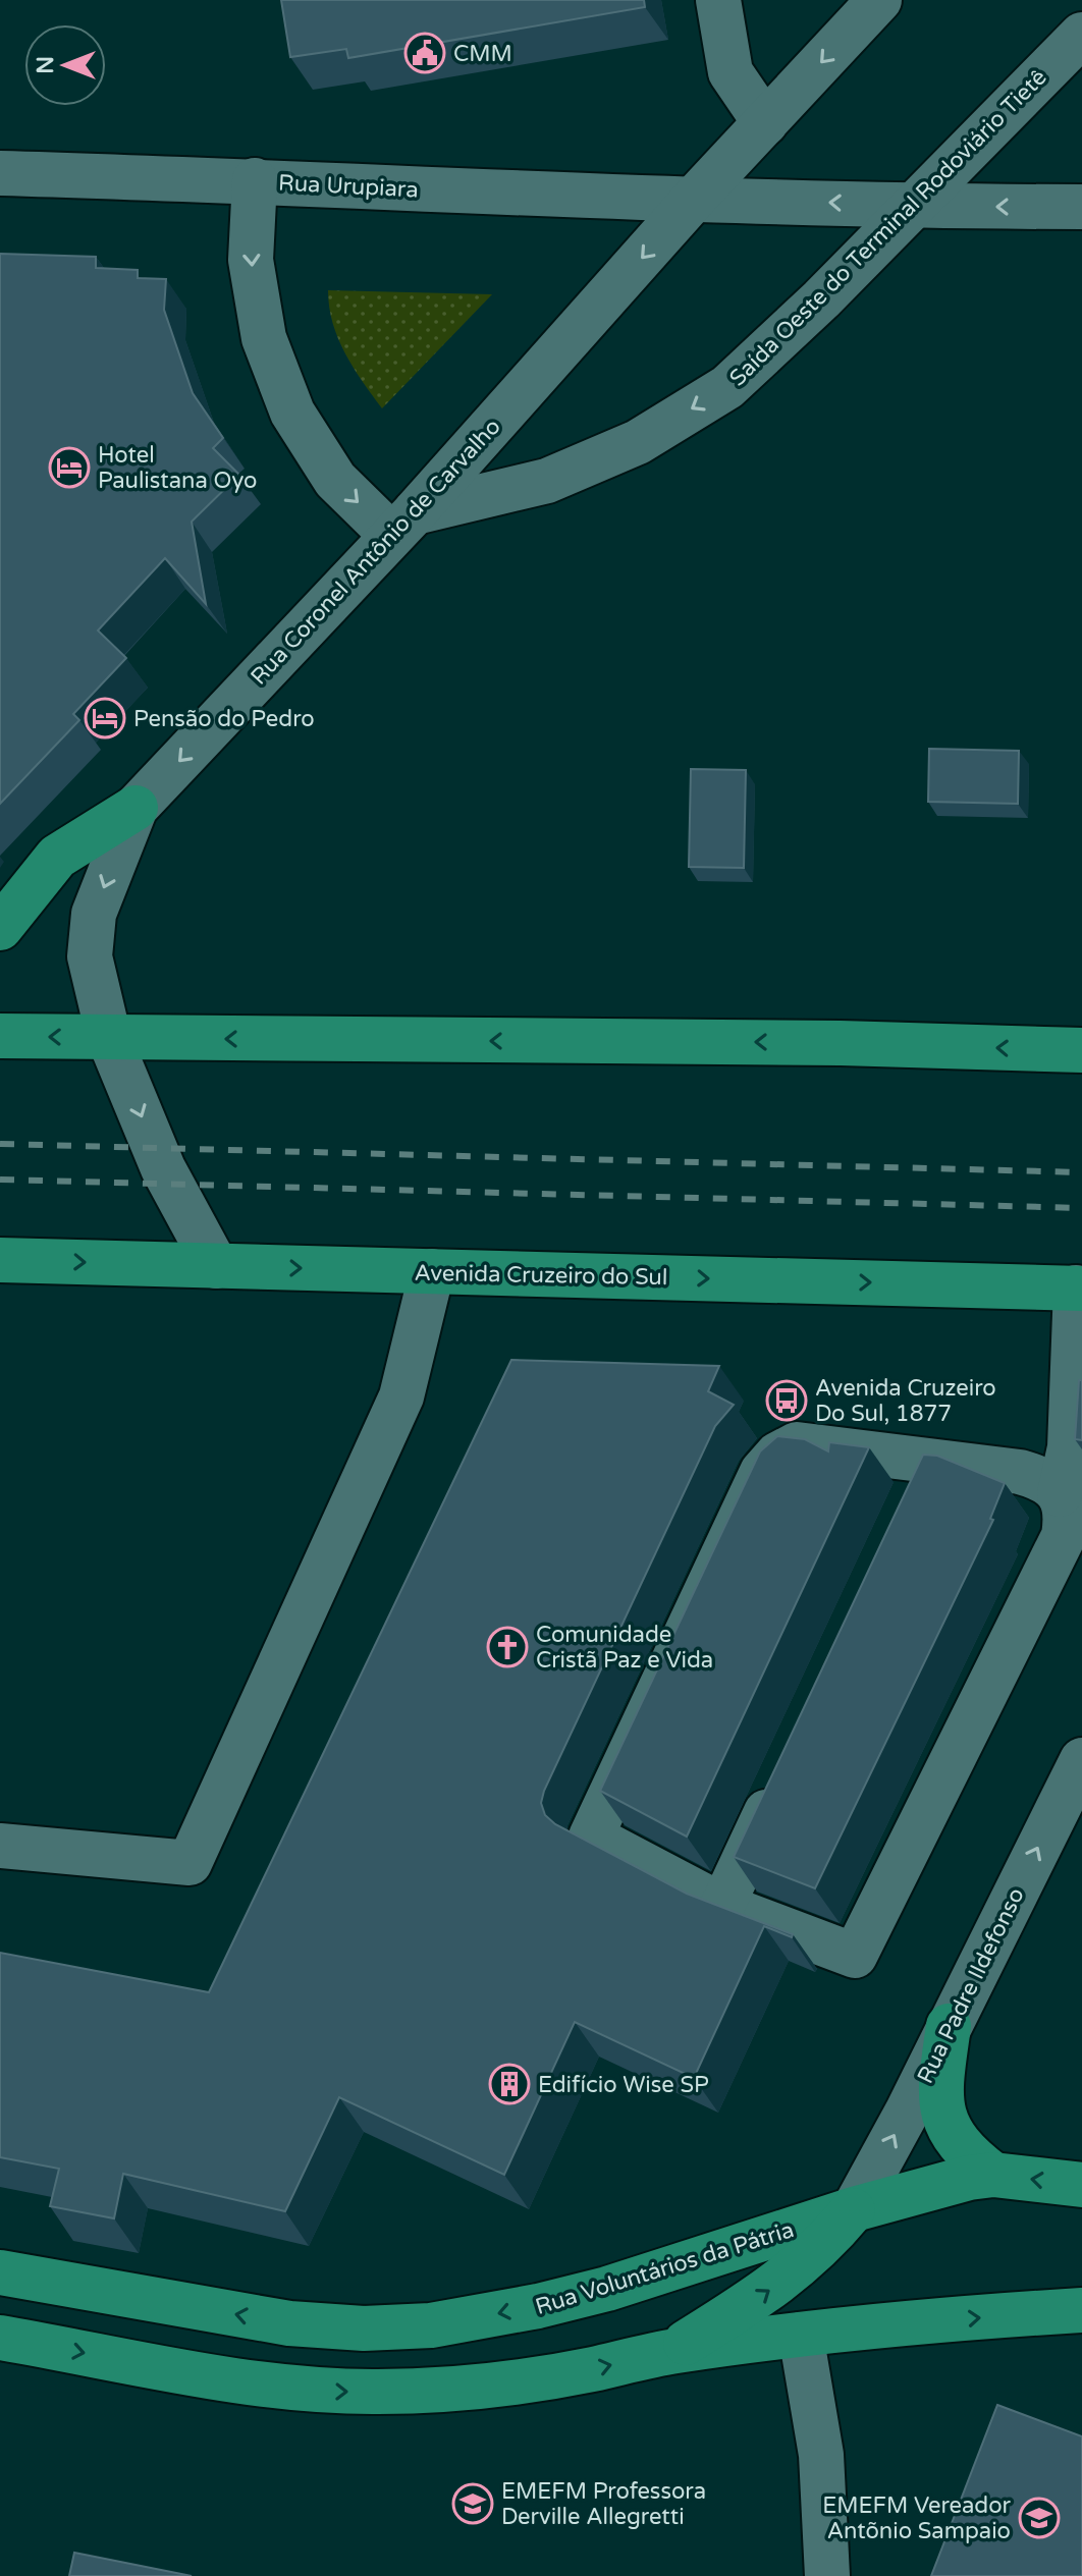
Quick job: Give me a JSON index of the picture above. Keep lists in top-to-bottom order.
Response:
{
  "streets": {
    "main road": ["Avenida Cruzeiro do Sul", "Rua Voluntários da Pátria"],
    "street": [
      "Rua Urupiara",
      "Saída Oeste do Terminal Rodoviário Tietê",
      "Rua Coronel Antônio de Carvalho",
      "Rua Padre Ildefonso"
    ]
  },
  "crossings": [
    ["Rua Urupiara", "Saída Oeste do Terminal Rodoviário Tietê"],
    ["Rua Urupiara", "Rua Coronel Antônio de Carvalho"],
    ["Saída Oeste do Terminal Rodoviário Tietê", "Rua Coronel Antônio de Carvalho"],
    ["Rua Coronel Antônio de Carvalho", "Avenida Cruzeiro do Sul"],
    ["Rua Padre Ildefonso", "Rua Voluntários da Pátria"]
  ],
  "one_way": [
    "Rua Urupiara",
    "Saída Oeste do Terminal Rodoviário Tietê",
    "Rua Coronel Antônio de Carvalho",
    "Rua Padre Ildefonso"
  ],
  "places": {
    "public building": ["CMM"],
    "hotel": ["Hotel Paulistana Oyo", "Pensão do Pedro"],
    "bus stop": ["Avenida Cruzeiro Do Sul, 1877"],
    "church": ["Comunidade Cristã Paz e Vida"],
    "building": ["Edifício Wise SP"],
    "school or university": ["EMEFM Professora Derville Allegretti", "EMEFM Vereador Antõnio Sampaio"]
  },
  "north": "left"
}
